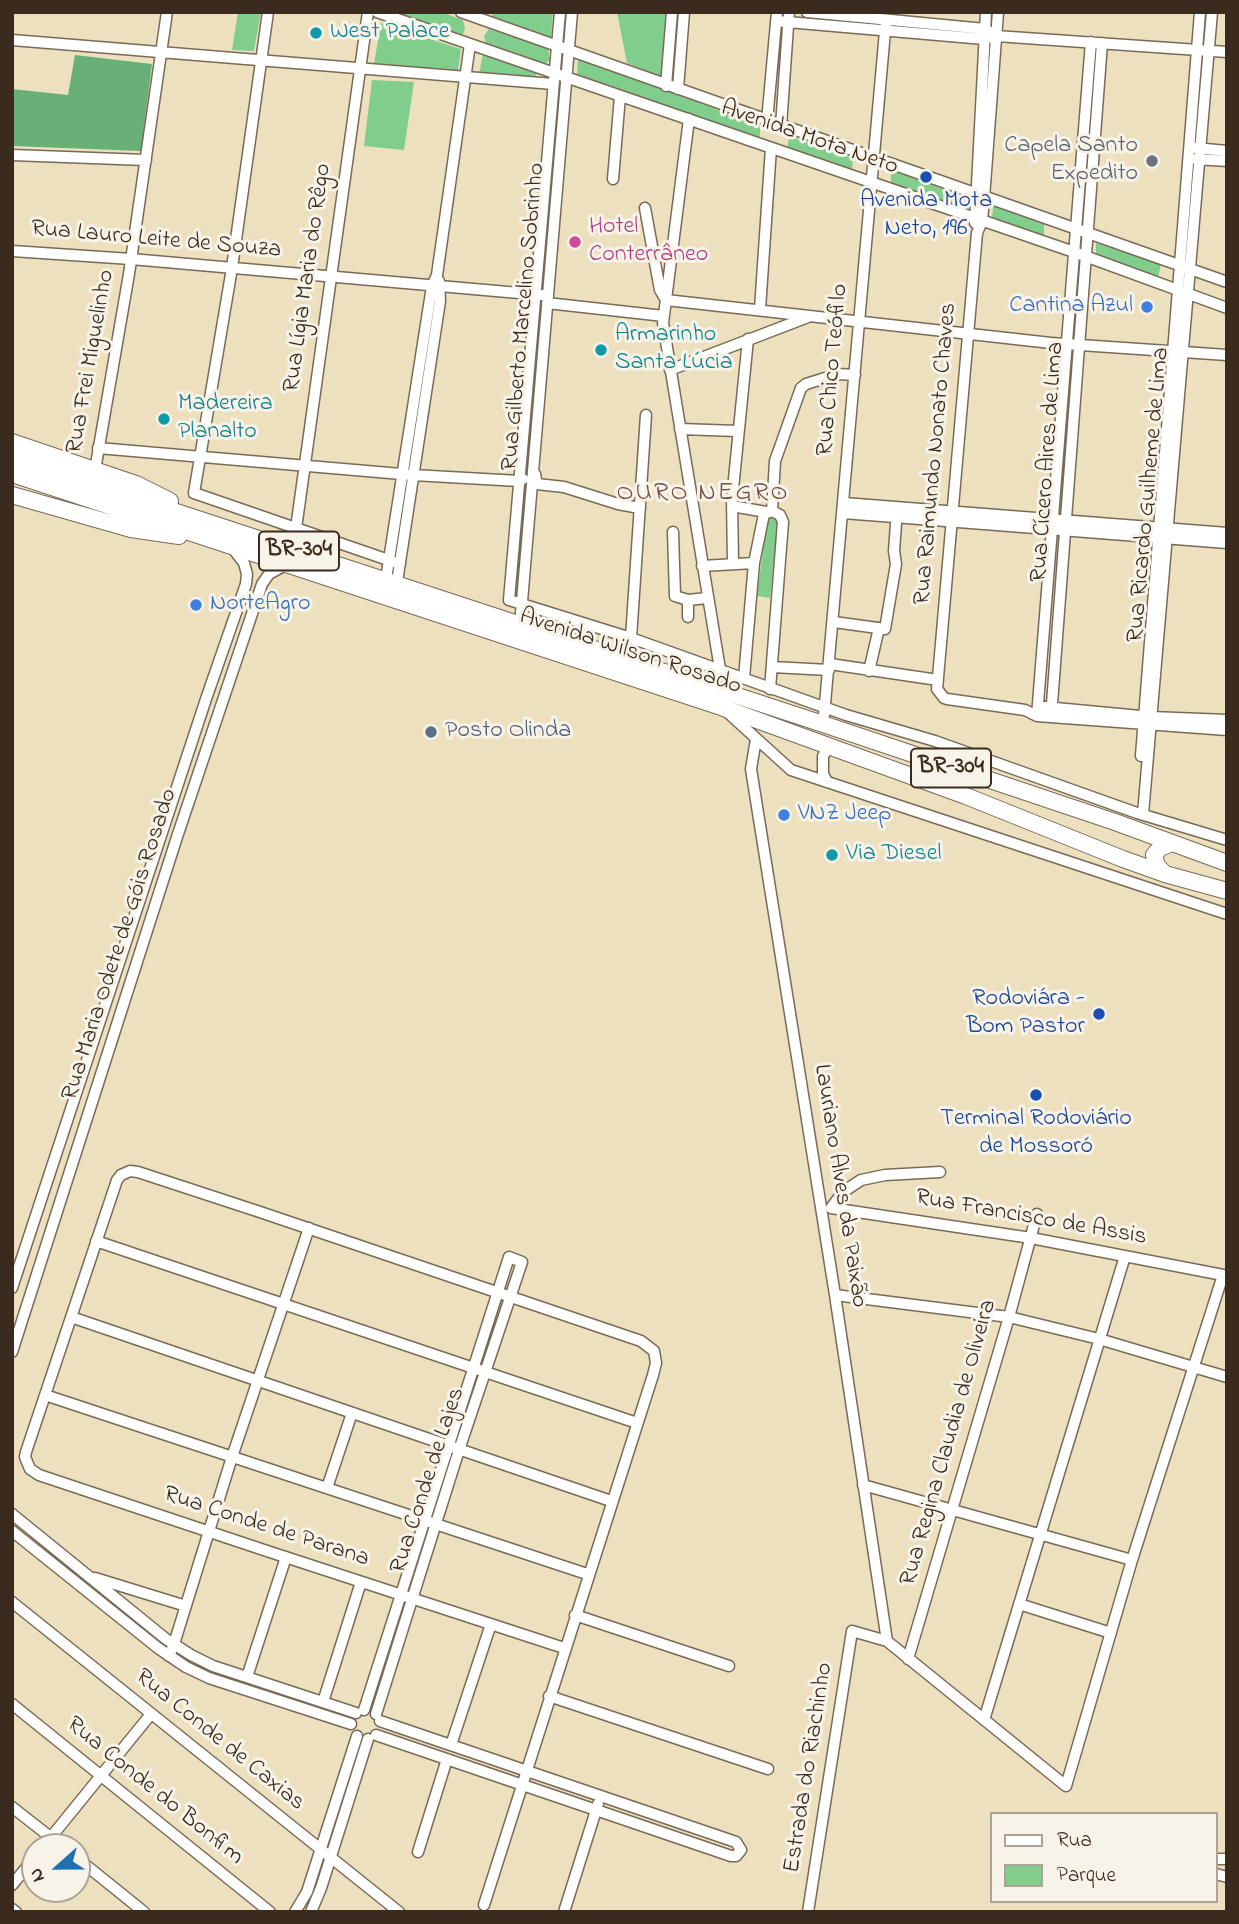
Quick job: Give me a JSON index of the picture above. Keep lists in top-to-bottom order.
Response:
{
  "streets": {
    "highway": ["BR-304", "Avenida Wilson Rosado"],
    "street": [
      "Avenida Mota Neto",
      "Rua Lauro Leite de Souza",
      "Rua Lígia Maria do Rêgo",
      "Rua Gilberto Marcelino Sobrinho",
      "Rua Frei Miguelinho",
      "Rua Chico Teófilo",
      "Rua Raimundo Nonato Chaves",
      "Rua Cícero Aires de Lima",
      "Rua Ricardo Guilheme de Lima",
      "Rua Maria Odete de Góis Rosado",
      "Lauriano Alves da Paixão",
      "Rua Francisco de Assis",
      "Rua Regina Claudia de Oliveira",
      "Rua Conde de Lajes",
      "Rua Conde de Parana",
      "Rua Conde de Caxias",
      "Estrada do Riachinho",
      "Rua Conde do Bonfim"
    ]
  },
  "crossings": [
    ["Avenida Mota Neto", "Rua Gilberto Marcelino Sobrinho"],
    ["Avenida Mota Neto", "Rua Chico Teófilo"],
    ["Avenida Mota Neto", "Rua Raimundo Nonato Chaves"],
    ["Avenida Mota Neto", "Rua Cícero Aires de Lima"],
    ["Avenida Mota Neto", "Rua Ricardo Guilheme de Lima"],
    ["Rua Lauro Leite de Souza", "Rua Lígia Maria do Rêgo"],
    ["Rua Lauro Leite de Souza", "Rua Gilberto Marcelino Sobrinho"],
    ["Rua Lauro Leite de Souza", "Rua Frei Miguelinho"],
    ["Rua Lígia Maria do Rêgo", "Avenida Wilson Rosado"],
    ["Rua Lígia Maria do Rêgo", "Rua Maria Odete de Góis Rosado"],
    ["Rua Gilberto Marcelino Sobrinho", "Avenida Wilson Rosado"],
    ["Rua Chico Teófilo", "Avenida Wilson Rosado"],
    ["Avenida Wilson Rosado", "Rua Maria Odete de Góis Rosado"],
    ["Lauriano Alves da Paixão", "Estrada do Riachinho"],
    ["Rua Francisco de Assis", "Rua Regina Claudia de Oliveira"],
    ["Rua Conde de Lajes", "Rua Conde de Parana"]
  ],
  "districts": ["OURO NEGRO"],
  "places": [
    "West Palace",
    "Capela Santo Expedito",
    "Avenida Mota Neto, 196",
    "Hotel Conterrâneo",
    "Cantina Azul",
    "Armarinho Santa Lúcia",
    "Madereira Planalto",
    "NorteAgro",
    "Posto Olinda",
    "VNZ Jeep",
    "Via Diesel",
    "Rodoviára - Bom Pastor",
    "Terminal Rodoviário de Mossoró"
  ],
  "legend": ["Rua", "Parque"],
  "north": "left"
}
